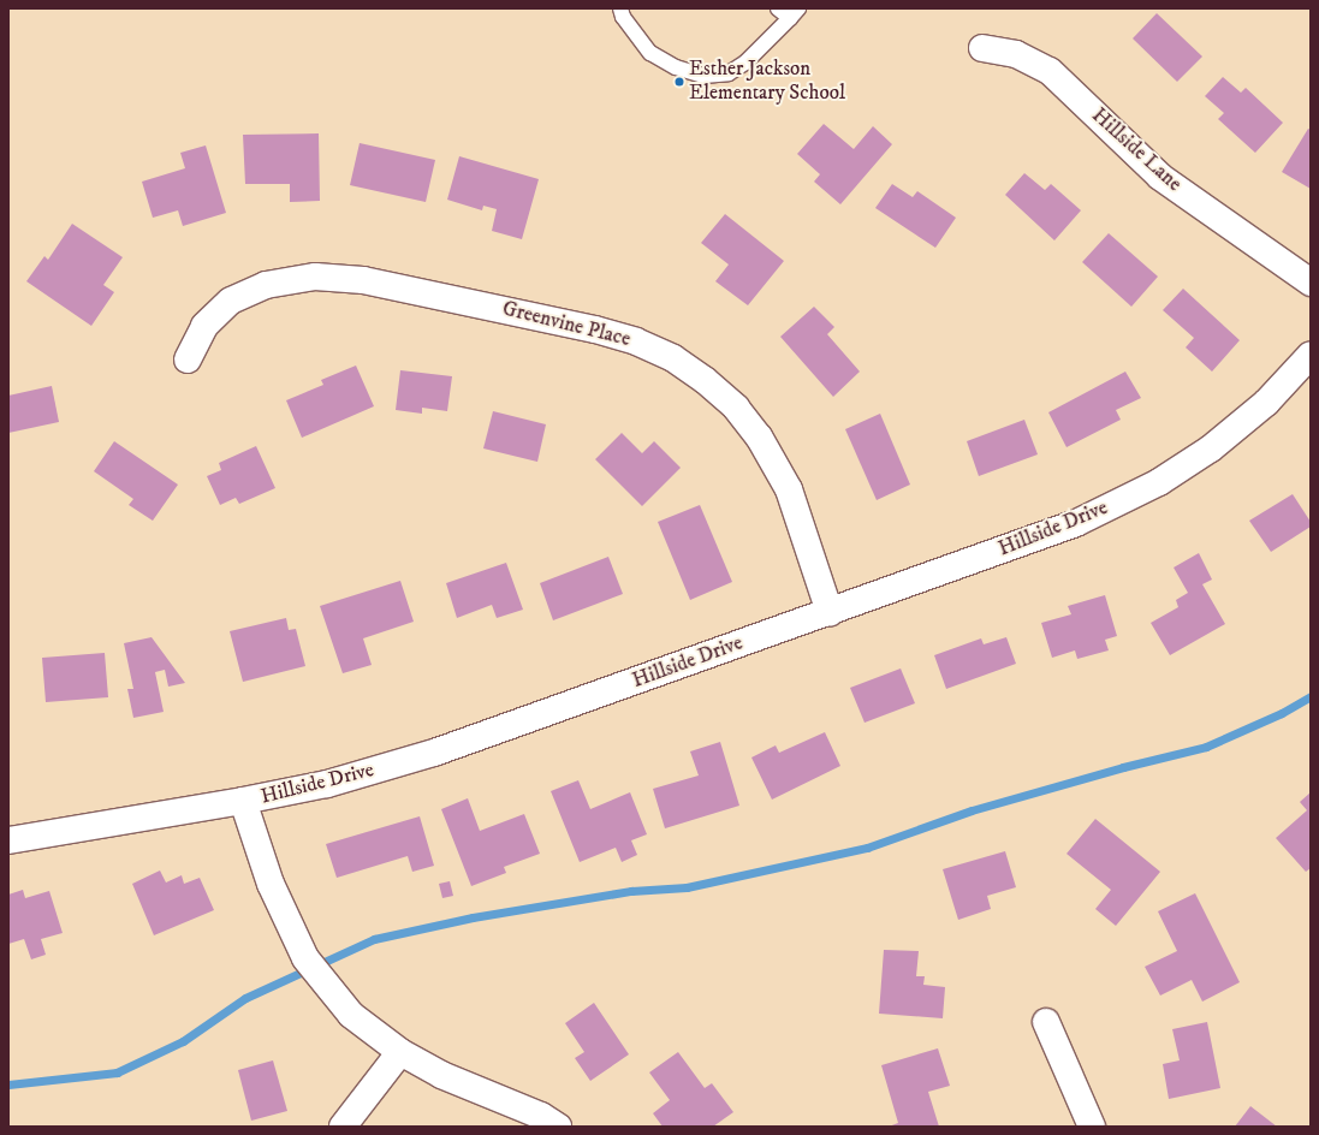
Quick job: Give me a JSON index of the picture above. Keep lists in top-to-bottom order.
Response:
{
  "streets": {
    "street": ["Hillside Lane", "Greenvine Place", "Hillside Drive"]
  },
  "crossings": [
    ["Greenvine Place", "Hillside Drive"]
  ],
  "places": ["Esther Jackson Elementary School"]
}
